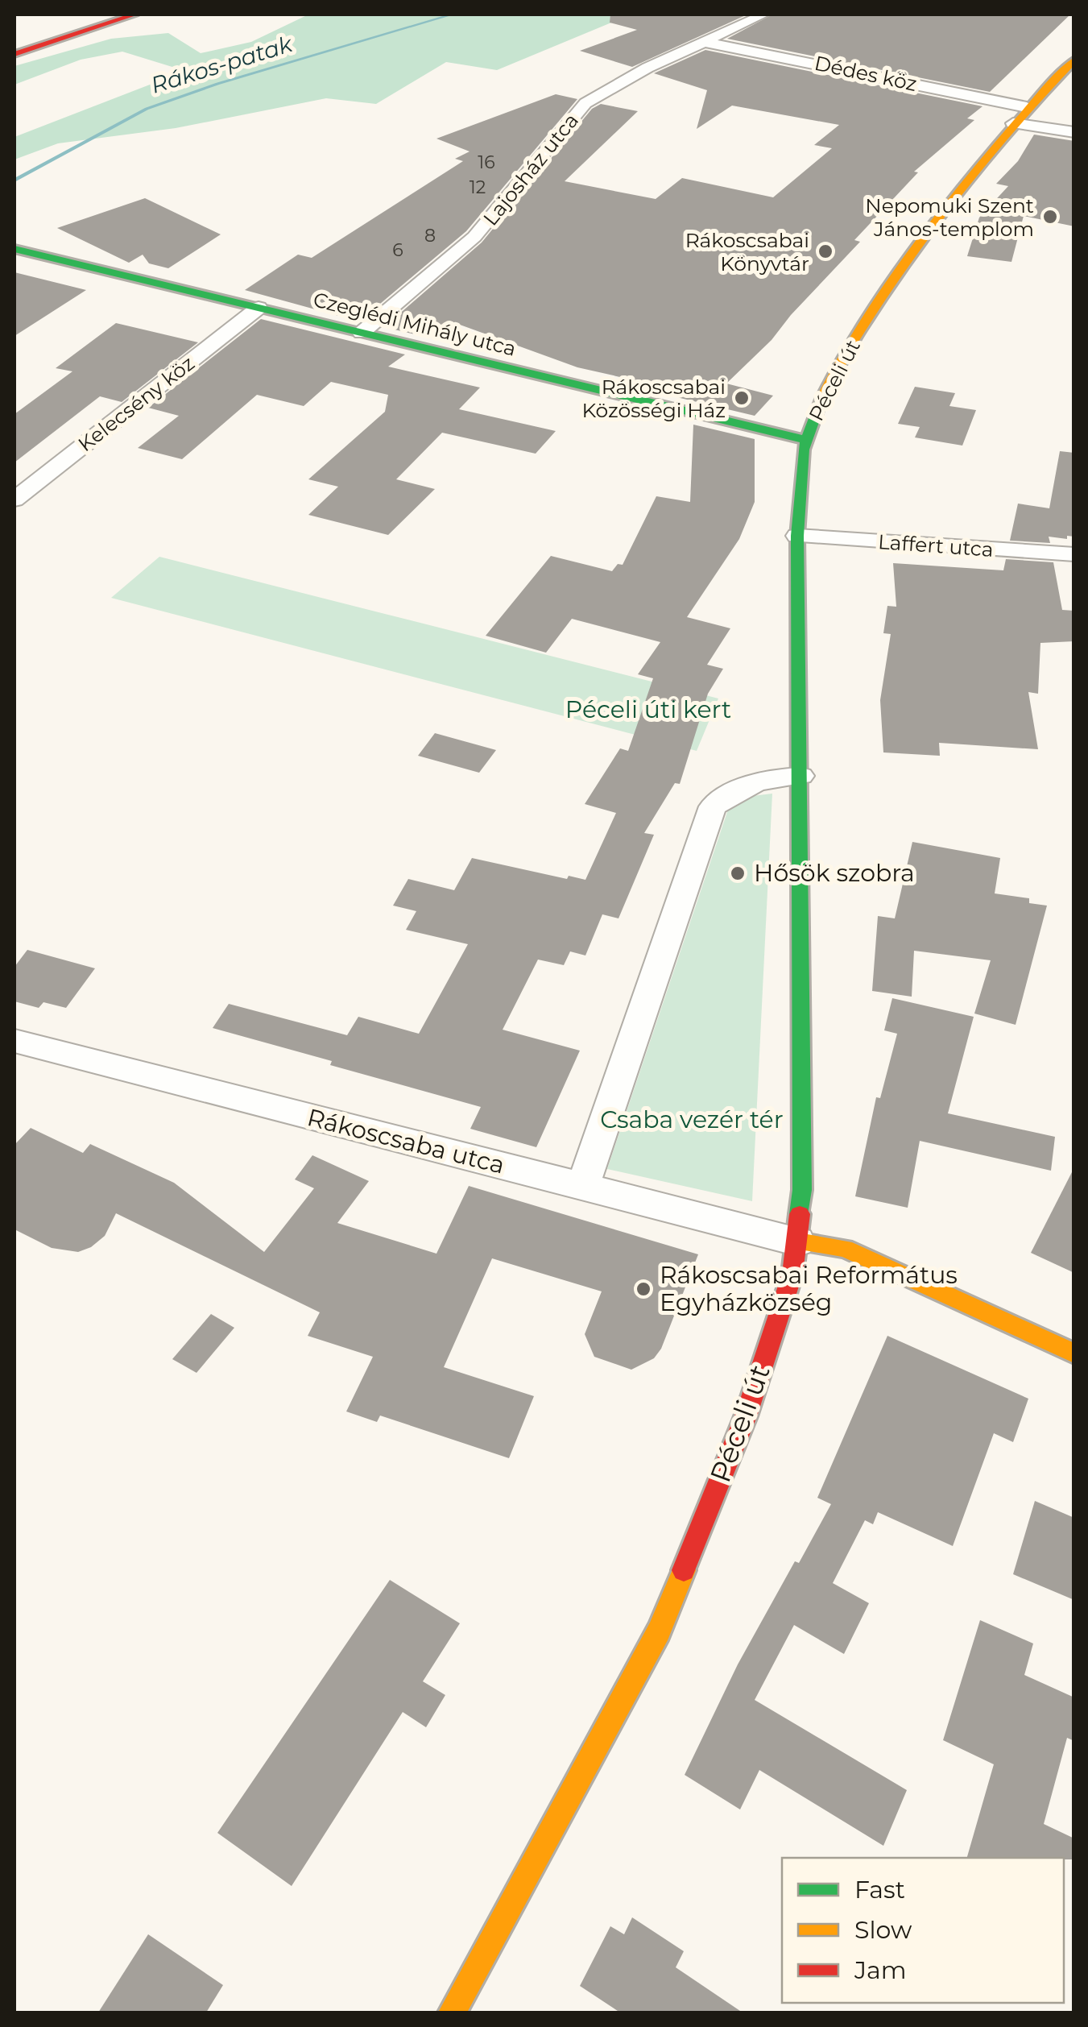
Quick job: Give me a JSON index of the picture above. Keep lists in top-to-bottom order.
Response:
{
  "streets": {
    "main road": ["Czeglédi Mihály utca", "Péceli út"],
    "street": [
      "Dédes köz",
      "Lajosház utca",
      "Kelecsény köz",
      "Laffert utca",
      "Rákoscsaba utca"
    ]
  },
  "crossings": [
    ["Dédes köz", "Lajosház utca"],
    ["Dédes köz", "Péceli út"],
    ["Lajosház utca", "Czeglédi Mihály utca"],
    ["Czeglédi Mihály utca", "Péceli út"],
    ["Czeglédi Mihály utca", "Kelecsény köz"],
    ["Péceli út", "Laffert utca"],
    ["Péceli út", "Rákoscsaba utca"]
  ],
  "water": ["Rákos-patak"],
  "parks": ["Péceli úti kert", "Csaba vezér tér"],
  "places": [
    "Nepomuki Szent János-templom",
    "Rákoscsabai Könyvtár",
    "Rákoscsabai Közösségi Ház",
    "Hősök szobra",
    "Rákoscsabai Református Egyházközség"
  ],
  "house_numbers": [
    "16",
    "12",
    "8",
    "6"
  ],
  "legend": ["Fast", "Slow", "Jam"]
}
